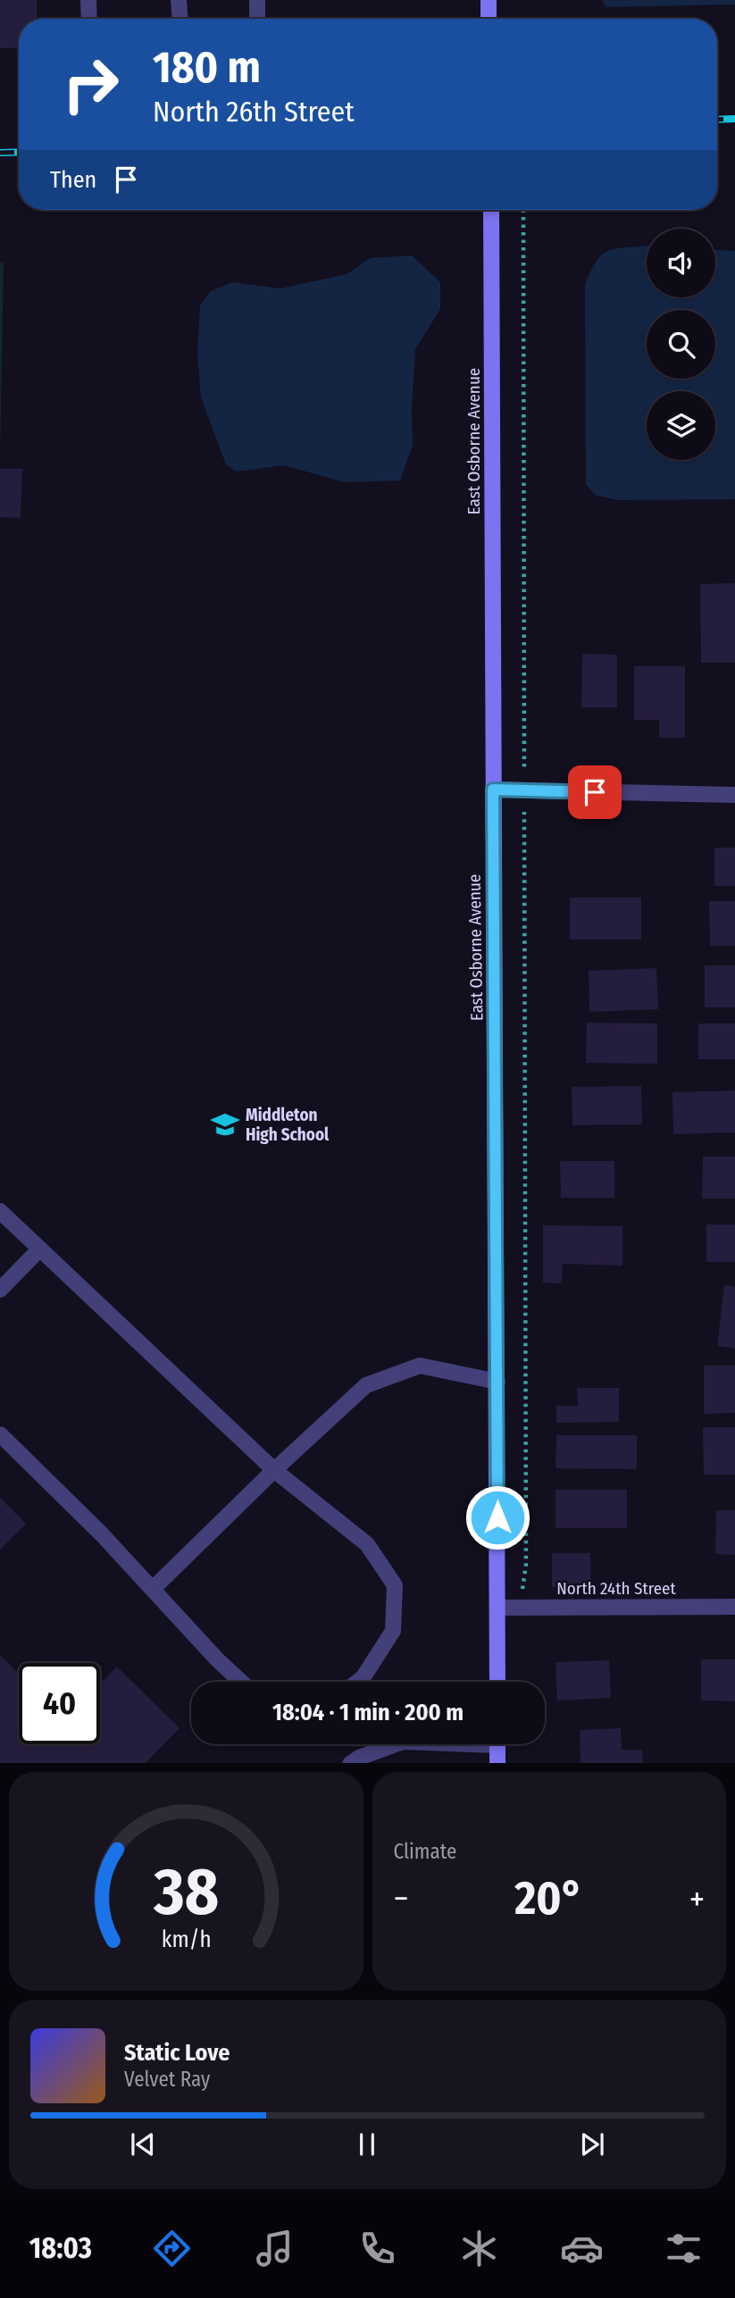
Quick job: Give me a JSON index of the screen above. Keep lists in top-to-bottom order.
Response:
{
  "streets": {
    "street": ["East Osborne Avenue", "North 24th Street"]
  },
  "crossings": [
    ["East Osborne Avenue", "North 24th Street"]
  ],
  "places": {
    "school or university": ["Middleton High School"]
  },
  "page": {
    "turn": ["180 m", "North 26th Street"],
    "then": "Then",
    "limit": "40",
    "trip": "18:04 · 1 min · 200 m",
    "tile": "Climate",
    "heat": ["−", "20°", "+"],
    "song": ["Static Love", "Velvet Ray"],
    "tabs": "18:03",
    "gauge": ["38", "km/h"]
  }
}
